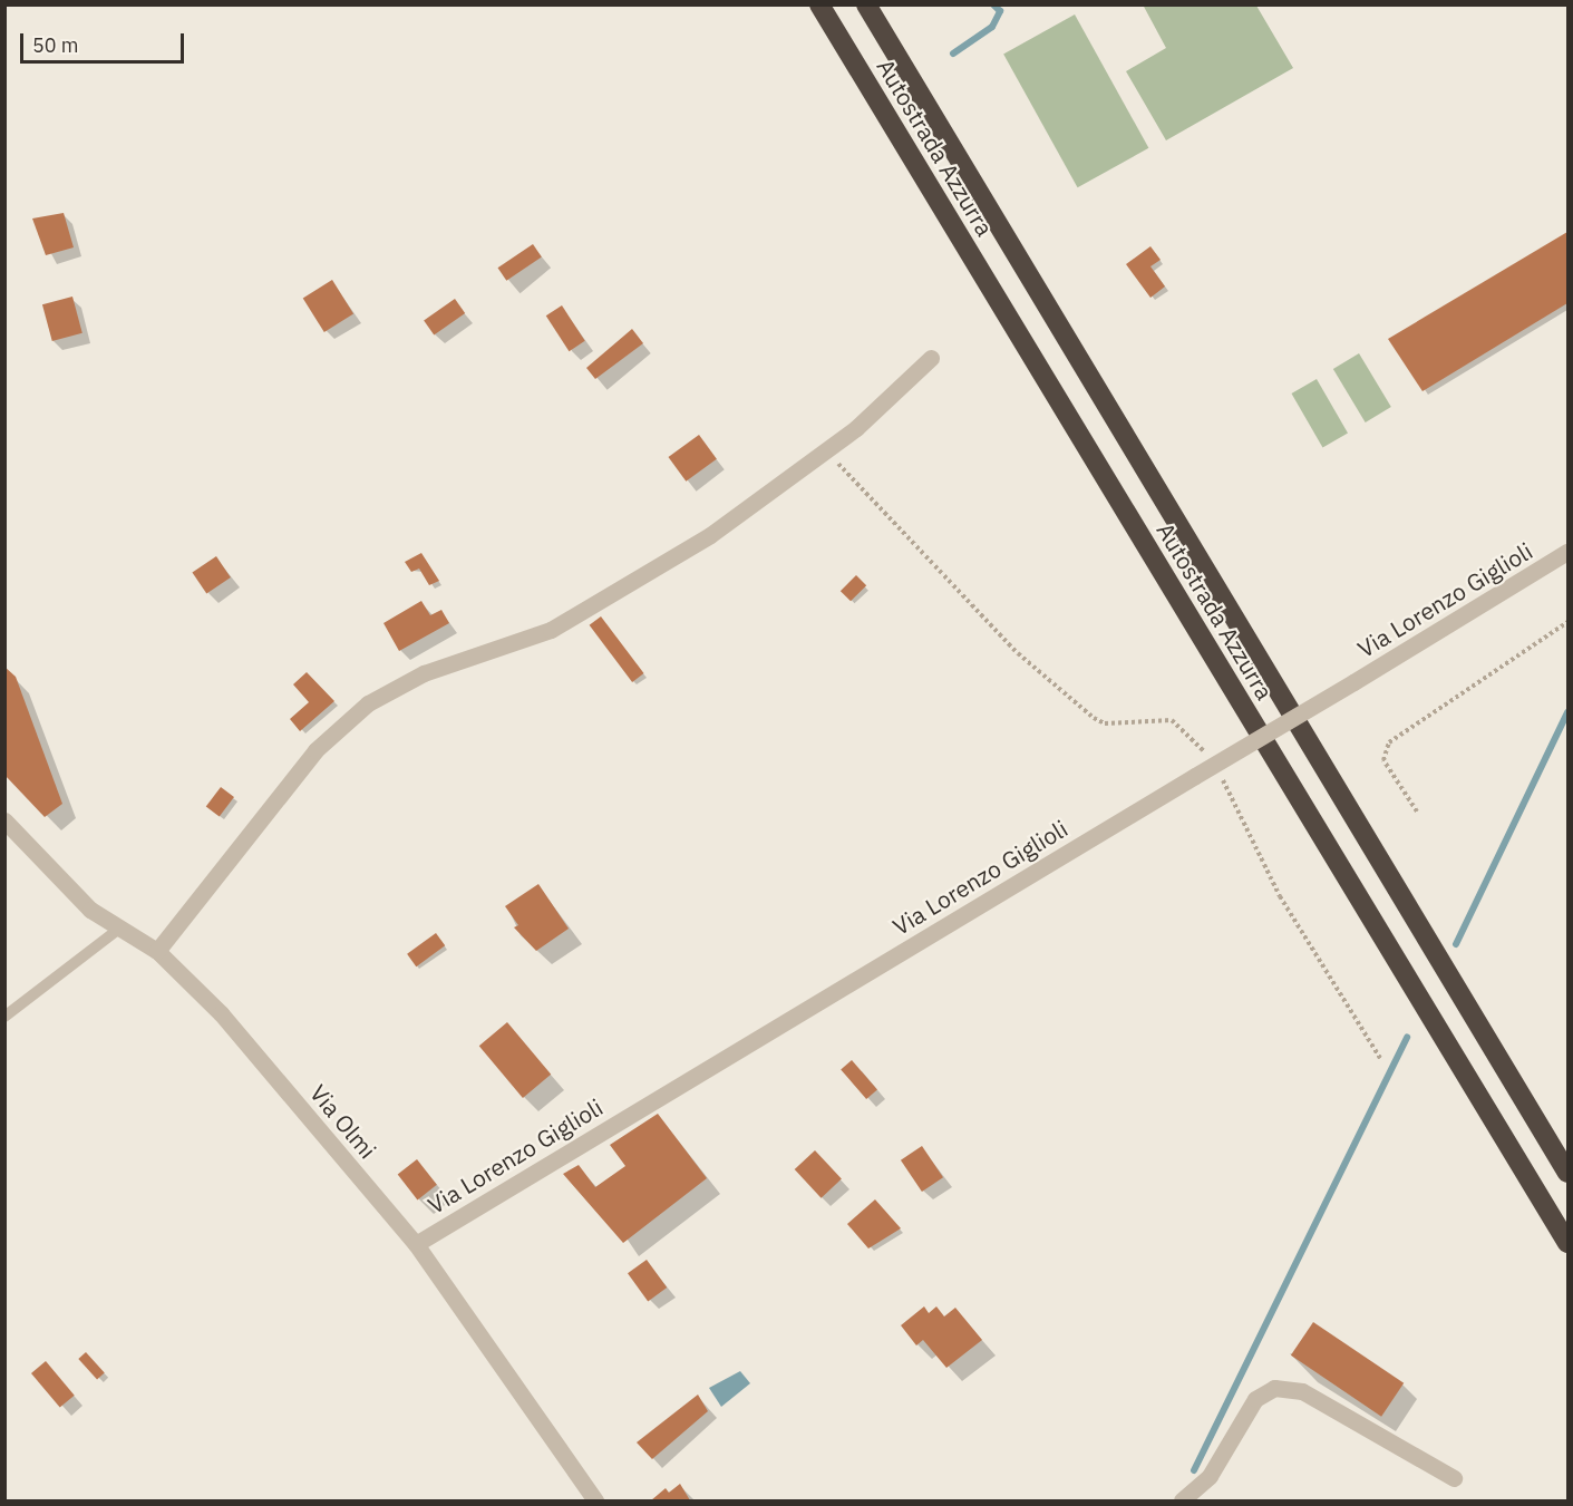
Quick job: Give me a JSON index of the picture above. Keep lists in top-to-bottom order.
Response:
{
  "streets": {
    "highway": ["Autostrada Azzurra"],
    "street": ["Via Lorenzo Giglioli", "Via Olmi"]
  },
  "crossings": [
    ["Via Lorenzo Giglioli", "Via Olmi"]
  ],
  "scale_bar": "50 m"
}
